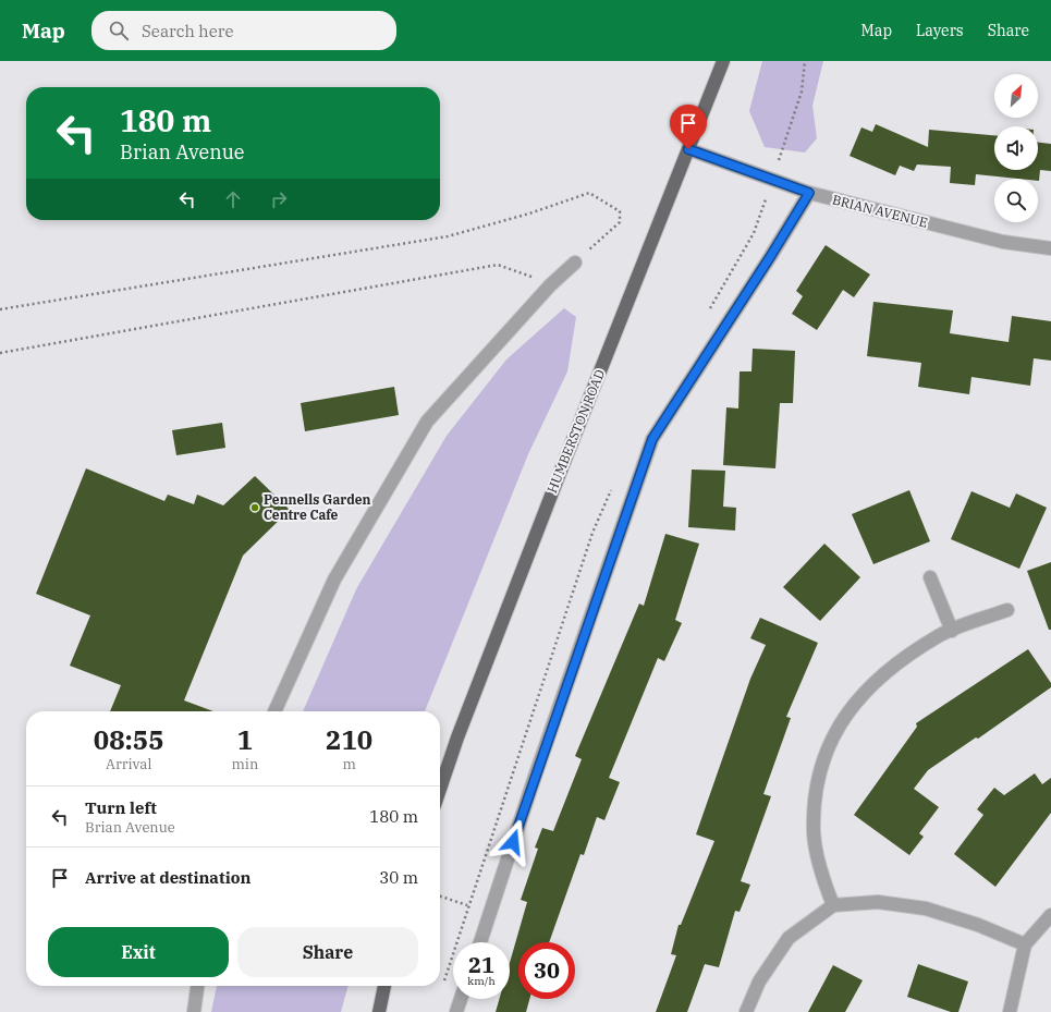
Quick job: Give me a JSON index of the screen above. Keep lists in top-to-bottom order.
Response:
{
  "streets": {
    "main road": ["HUMBERSTON ROAD"],
    "street": ["BRIAN AVENUE"]
  },
  "crossings": [
    ["BRIAN AVENUE", "HUMBERSTON ROAD"]
  ],
  "places": ["Pennells Garden Centre Cafe"],
  "north": "top right",
  "page": {
    "header": "Map",
    "search": "Search here",
    "nav": ["Map", "Layers", "Share"],
    "turn": ["180 m", "Brian Avenue"],
    "eta": [
      "08:55",
      "Arrival",
      "1",
      "min",
      "210",
      "m"
    ],
    "list": [
      {
        "name": "Turn left",
        "note": "Brian Avenue",
        "value": "180 m"
      },
      {
        "name": "Arrive at destination",
        "value": "30 m"
      }
    ],
    "buttons": ["Exit", "Share"],
    "speed": "21 km/h",
    "limit": "30"
  }
}
